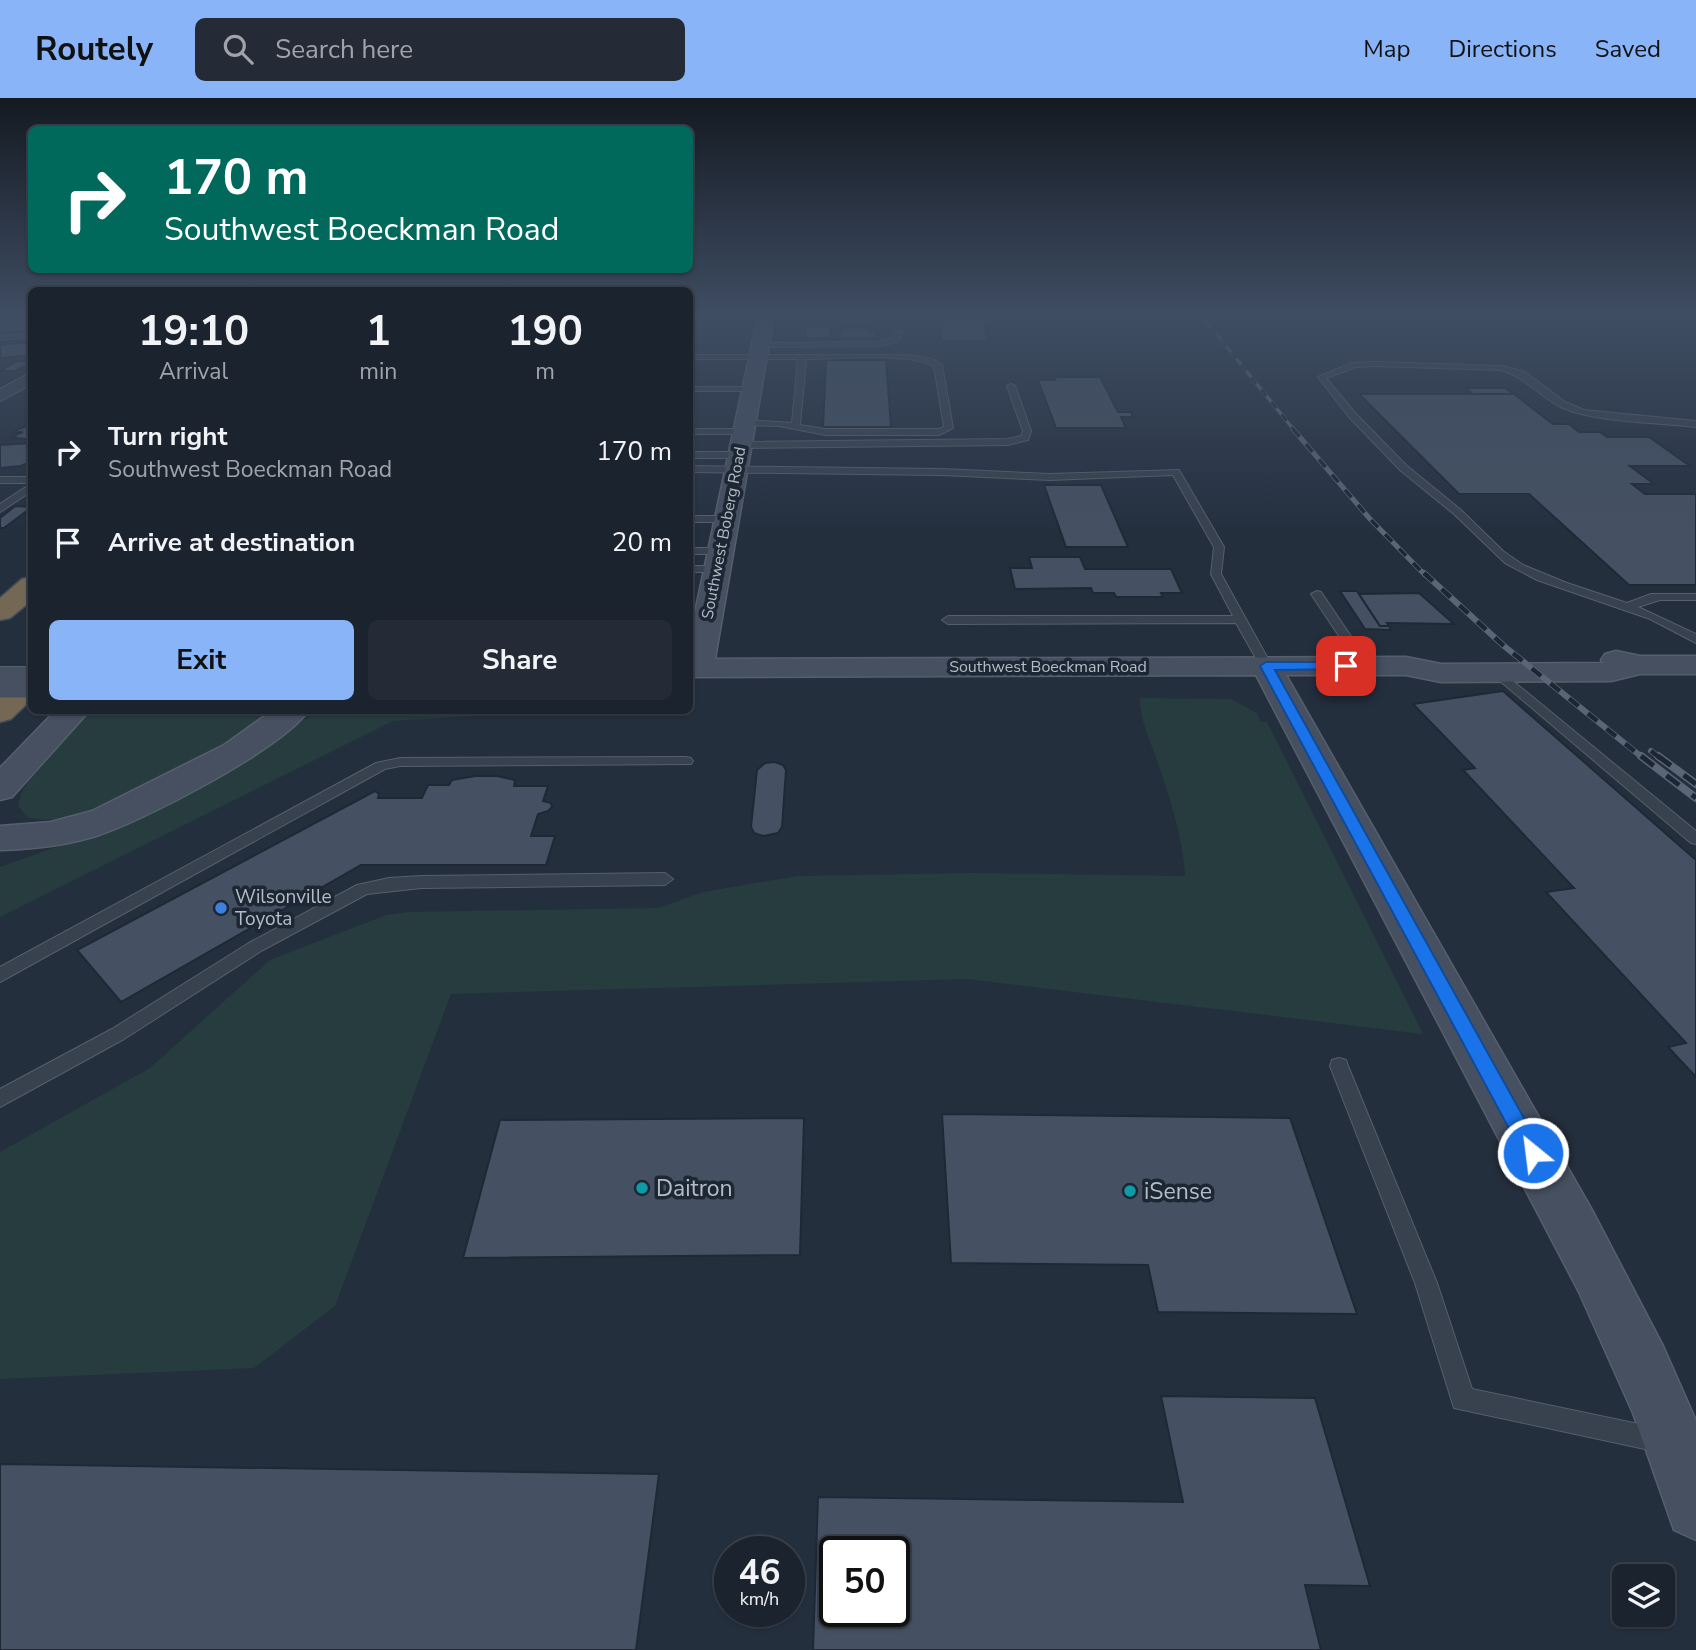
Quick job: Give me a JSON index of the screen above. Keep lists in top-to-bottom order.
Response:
{
  "streets": {
    "main road": ["Southwest Boberg Road", "Southwest Boeckman Road"]
  },
  "crossings": [
    ["Southwest Boberg Road", "Southwest Boeckman Road"]
  ],
  "places": ["Wilsonville Toyota", "Daitron", "iSense"],
  "page": {
    "header": "Routely",
    "search": "Search here",
    "nav": ["Map", "Directions", "Saved"],
    "turn": ["170 m", "Southwest Boeckman Road"],
    "eta": [
      "19:10",
      "Arrival",
      "1",
      "min",
      "190",
      "m"
    ],
    "list": [
      {
        "name": "Turn right",
        "note": "Southwest Boeckman Road",
        "value": "170 m"
      },
      {
        "name": "Arrive at destination",
        "value": "20 m"
      }
    ],
    "buttons": ["Exit", "Share"],
    "speed": "46 km/h",
    "limit": "50"
  }
}
